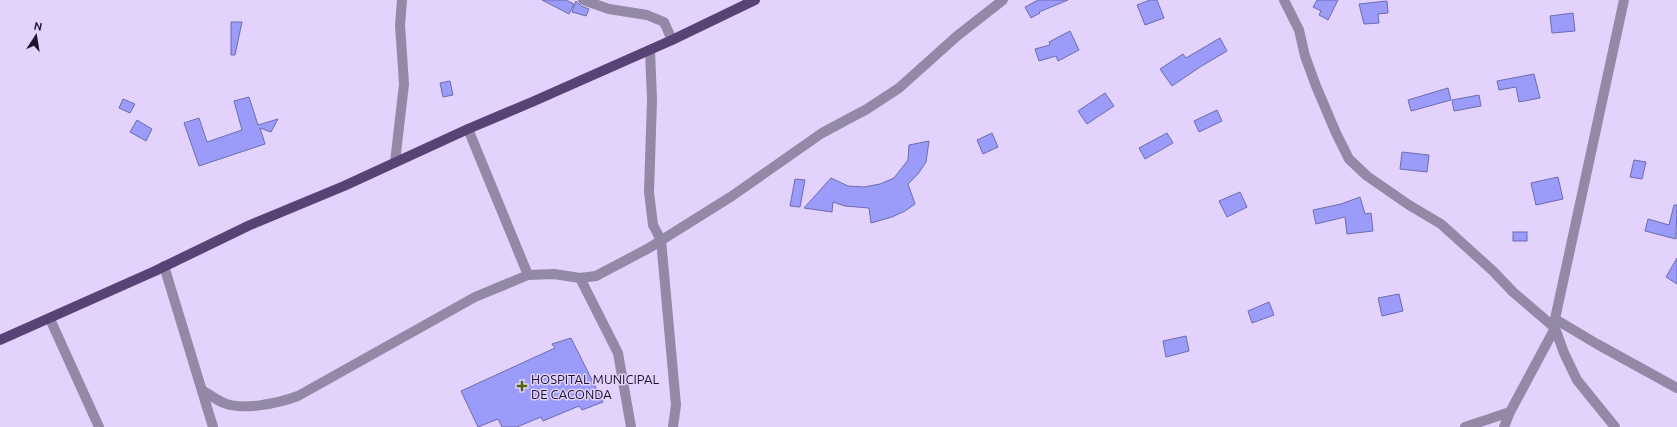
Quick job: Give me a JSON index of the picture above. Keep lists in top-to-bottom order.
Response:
{
  "places": {
    "health": ["HOSPITAL MUNICIPAL DE CACONDA"]
  },
  "north": "top"
}
